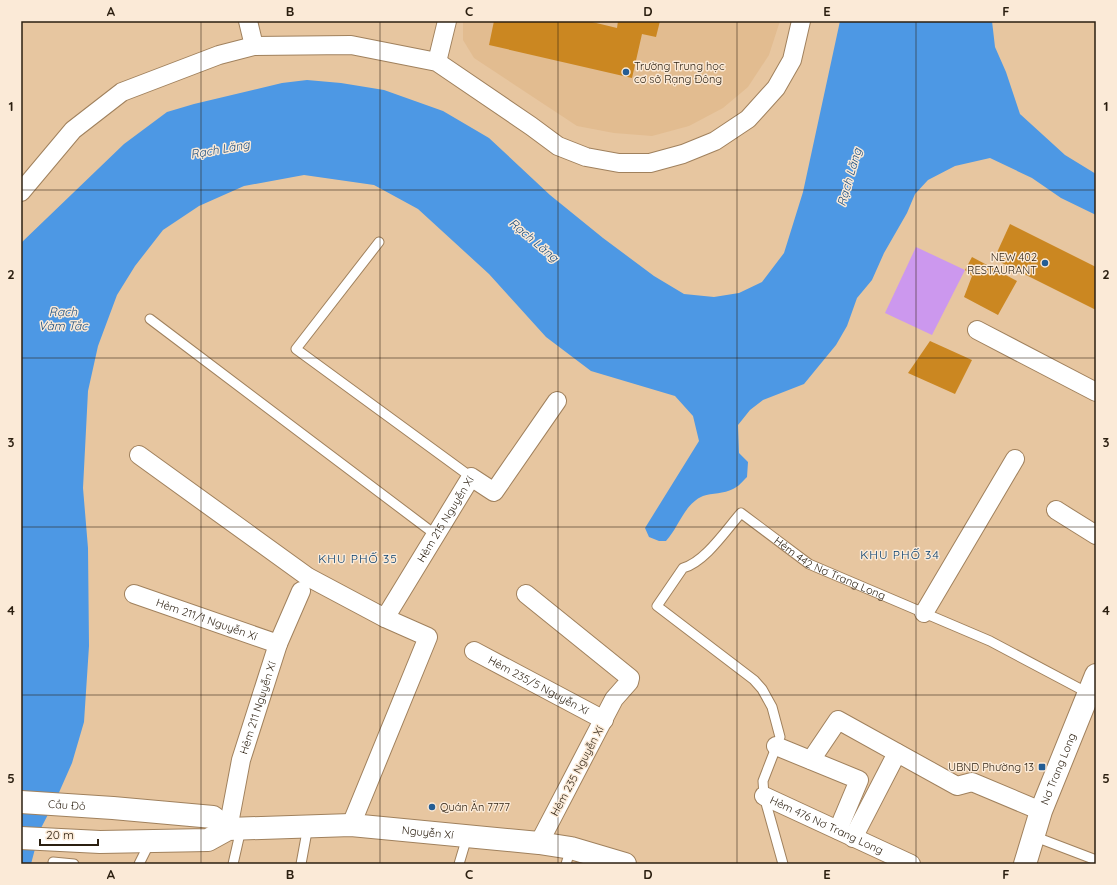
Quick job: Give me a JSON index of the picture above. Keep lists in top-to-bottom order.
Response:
{
  "streets": {
    "main road": ["Nơ Trang Long", "Cầu Đỏ", "Nguyễn Xí"],
    "street": [
      "Hẻm 215 Nguyễn Xí",
      "Hẻm 211/1 Nguyễn Xí",
      "Hẻm 235/5 Nguyễn Xí",
      "Hẻm 211 Nguyễn Xí",
      "Hẻm 235 Nguyễn Xí",
      "Hẻm 476 Nơ Trang Long"
    ],
    "lane": ["Hẻm 442 Nơ Trang Long"]
  },
  "crossings": [
    ["Hẻm 442 Nơ Trang Long", "Nơ Trang Long"],
    ["Hẻm 211/1 Nguyễn Xí", "Hẻm 211 Nguyễn Xí"],
    ["Hẻm 235/5 Nguyễn Xí", "Hẻm 235 Nguyễn Xí"],
    ["Hẻm 211 Nguyễn Xí", "Cầu Đỏ"],
    ["Hẻm 211 Nguyễn Xí", "Nguyễn Xí"],
    ["Hẻm 235 Nguyễn Xí", "Nguyễn Xí"],
    ["Cầu Đỏ", "Nguyễn Xí"]
  ],
  "districts": ["KHU PHỐ 34", "KHU PHỐ 35"],
  "water": ["Rạch Lăng", "Rạch Vàm Tắc"],
  "places": {
    "other": ["Trường Trung học cơ sở Rạng Đông", "NEW 402 RESTAURANT", "Quán Ăn 7777"],
    "transit": ["UBND Phường 13"]
  },
  "scale_bar": "20 m",
  "grid": {
    "columns": [
      "A",
      "B",
      "C",
      "D",
      "E",
      "F"
    ],
    "rows": [
      "1",
      "2",
      "3",
      "4",
      "5"
    ]
  }
}
